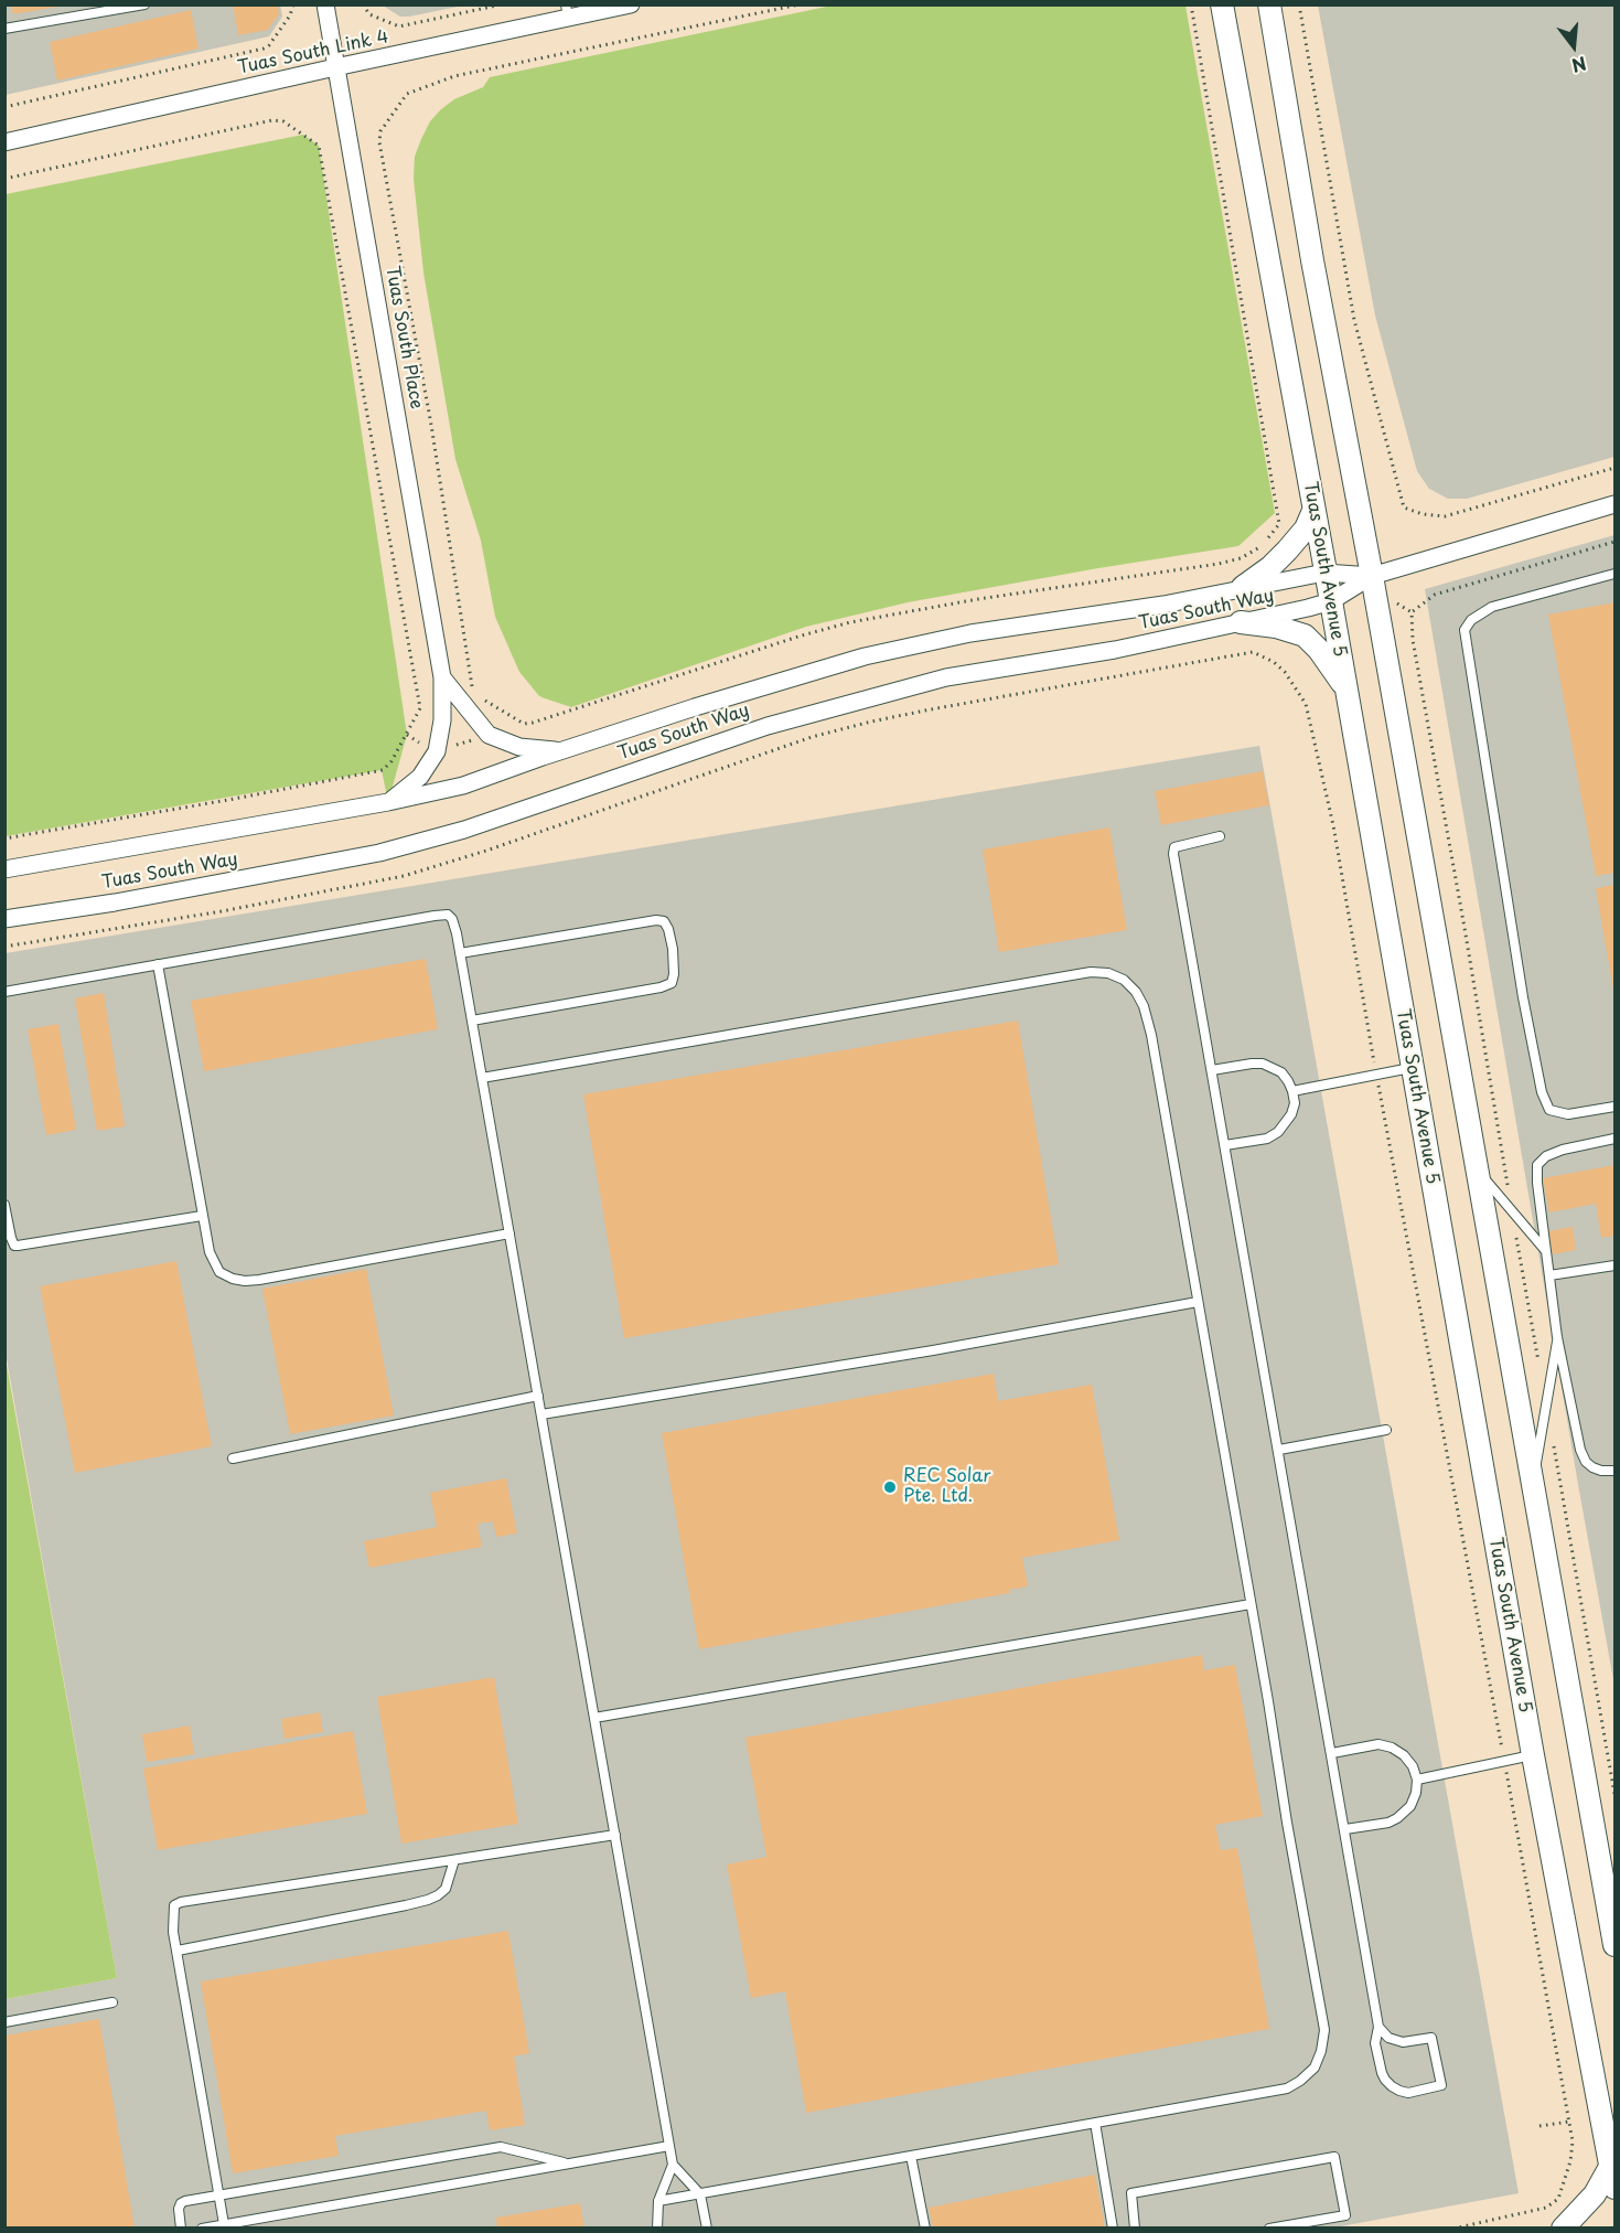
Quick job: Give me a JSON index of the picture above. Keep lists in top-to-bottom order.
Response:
{
  "streets": {
    "street": [
      "Tuas South Link 4",
      "Tuas South Place",
      "Tuas South Avenue 5",
      "Tuas South Way"
    ]
  },
  "crossings": [
    ["Tuas South Link 4", "Tuas South Place"],
    ["Tuas South Place", "Tuas South Way"],
    ["Tuas South Avenue 5", "Tuas South Way"]
  ],
  "places": ["REC Solar Pte. Ltd."],
  "north": "bottom"
}
